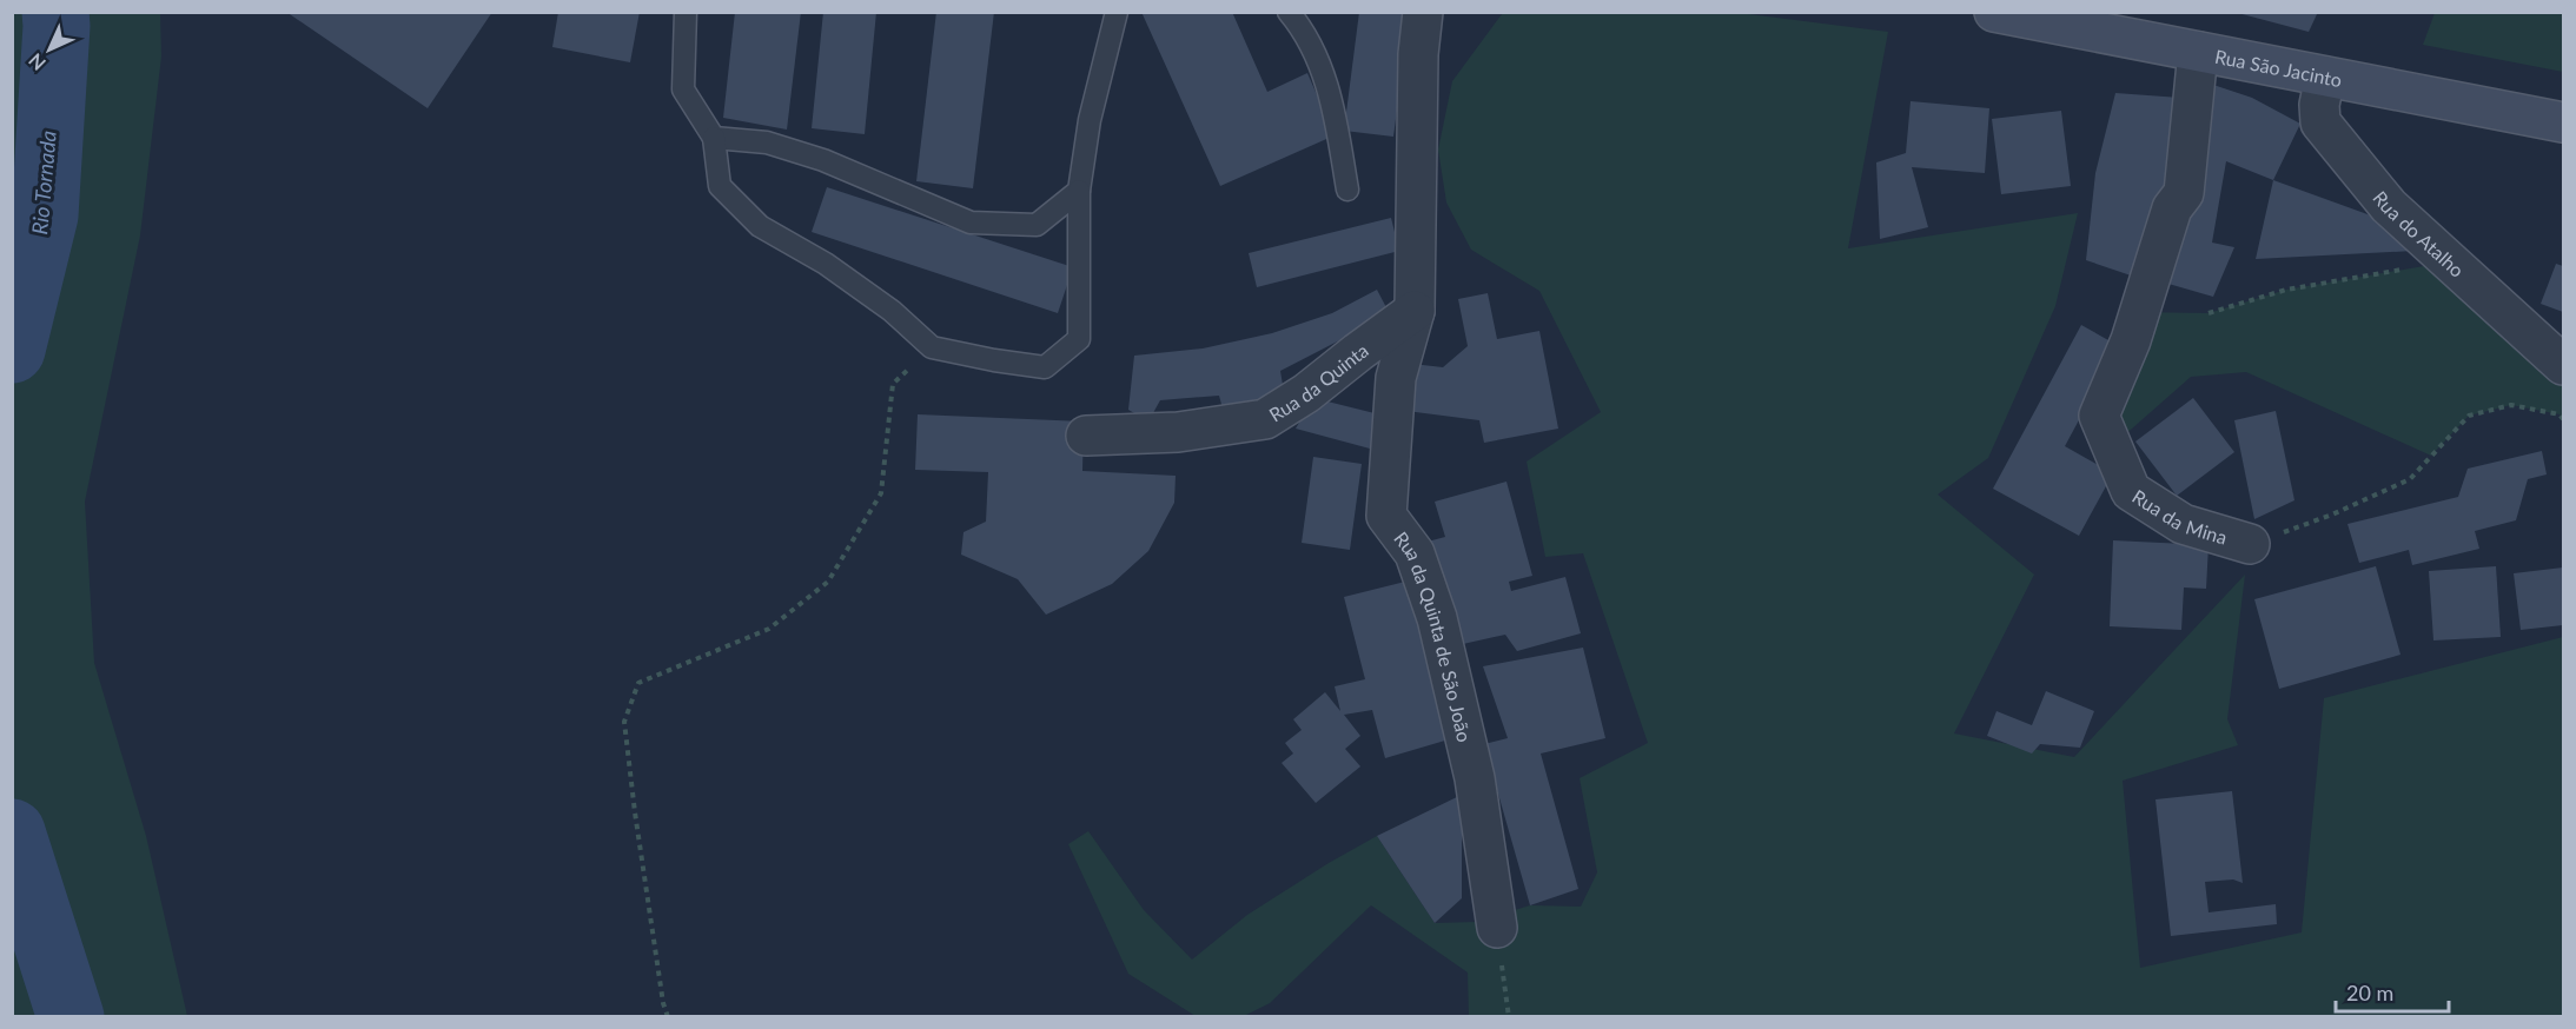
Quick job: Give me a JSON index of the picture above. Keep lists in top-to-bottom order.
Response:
{
  "streets": {
    "main road": ["Rua São Jacinto"],
    "street": [
      "Rua do Atalho",
      "Rua da Quinta",
      "Rua da Mina",
      "Rua da Quinta de São João"
    ]
  },
  "crossings": [
    ["Rua São Jacinto", "Rua do Atalho"],
    ["Rua São Jacinto", "Rua da Mina"],
    ["Rua da Quinta", "Rua da Quinta de São João"]
  ],
  "water": ["Rio Tornada"],
  "scale_bar": "20 m",
  "north": "bottom left"
}
